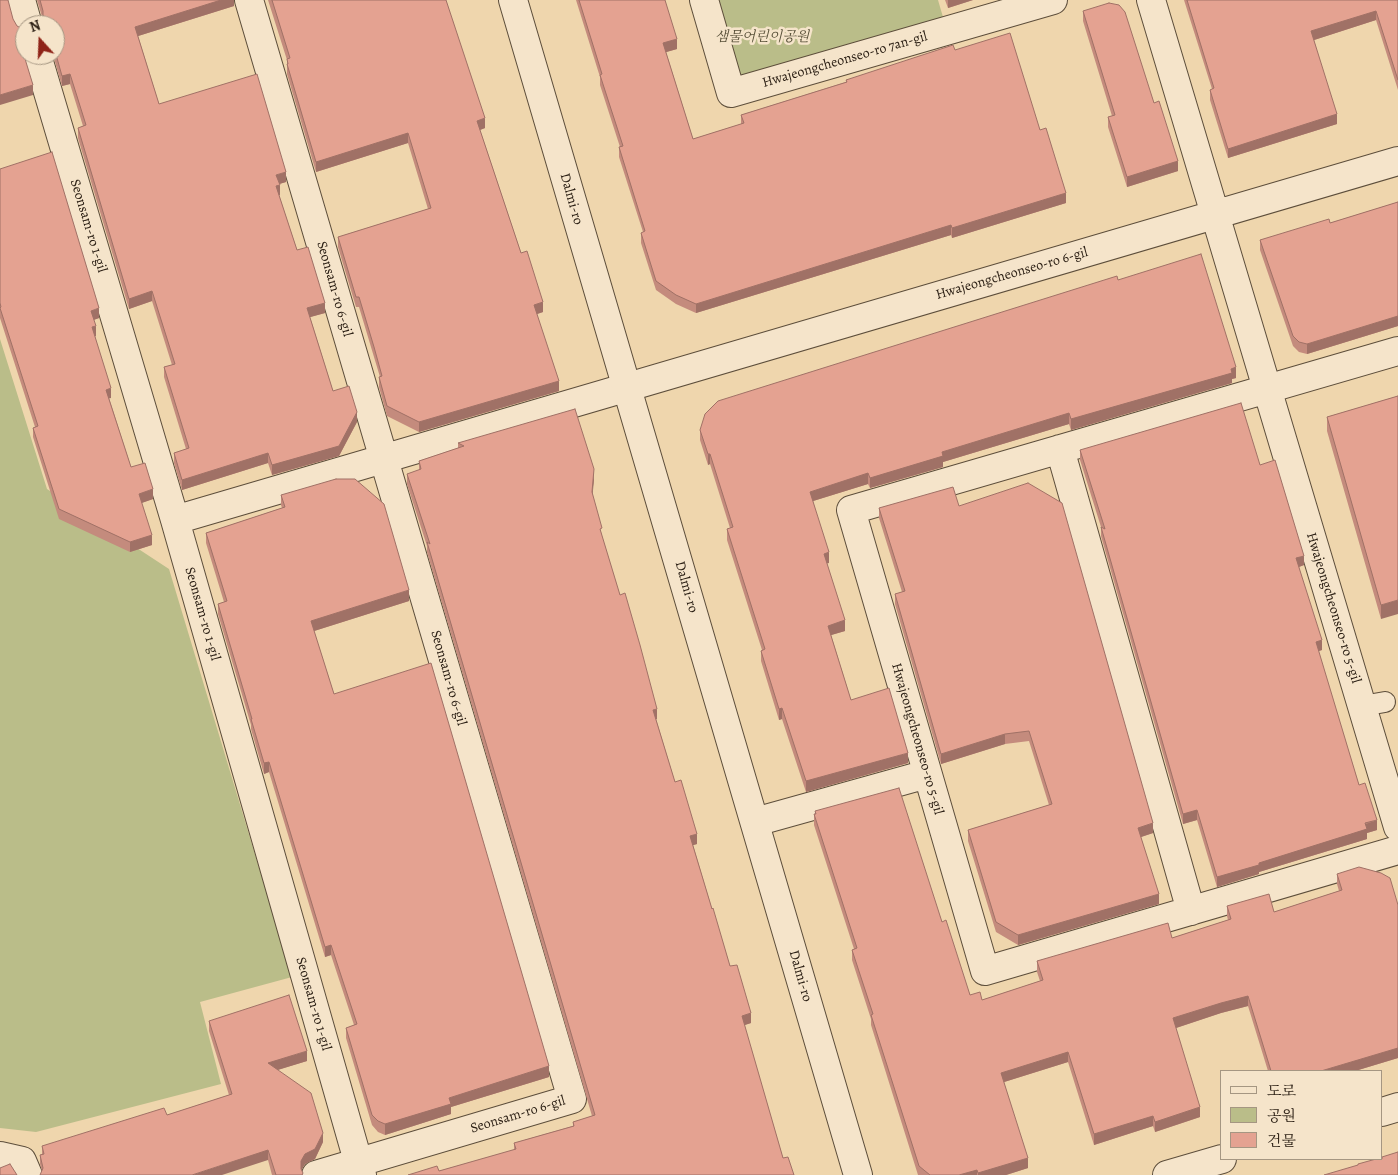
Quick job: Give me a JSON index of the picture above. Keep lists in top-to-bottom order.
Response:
{
  "streets": {
    "street": [
      "Hwajeongcheonseo-ro 7an-gil",
      "Dalmi-ro",
      "Seonsam-ro 1-gil",
      "Hwajeongcheonseo-ro 6-gil",
      "Seonsam-ro 6-gil",
      "Hwajeongcheonseo-ro 5-gil"
    ]
  },
  "crossings": [
    ["Dalmi-ro", "Hwajeongcheonseo-ro 6-gil"],
    ["Seonsam-ro 1-gil", "Hwajeongcheonseo-ro 6-gil"],
    ["Seonsam-ro 1-gil", "Seonsam-ro 6-gil"],
    ["Hwajeongcheonseo-ro 6-gil", "Seonsam-ro 6-gil"]
  ],
  "parks": ["샘물어린이공원"],
  "legend": ["도로", "공원", "건물"],
  "north": "top"
}
